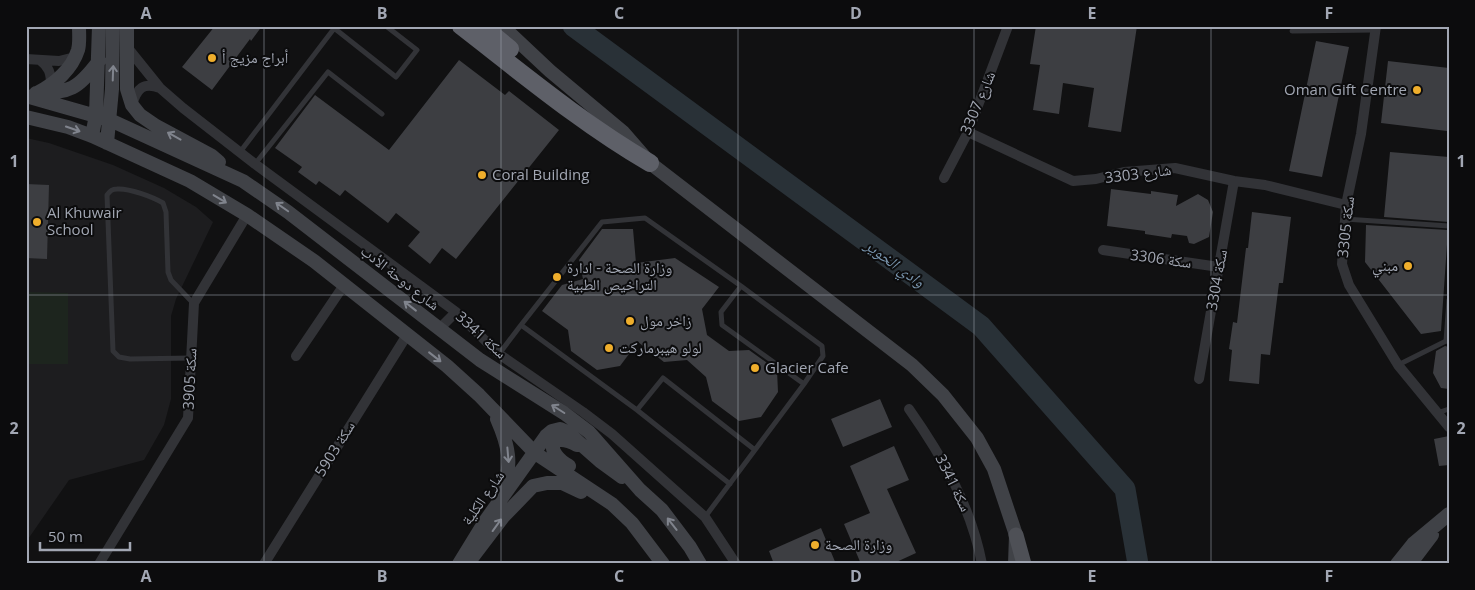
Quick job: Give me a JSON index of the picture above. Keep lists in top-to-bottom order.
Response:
{
  "streets": {
    "main road": ["شارع دوحة الأدب", "شارع الكلية"],
    "street": [
      "3307 شارع",
      "3303 شارع",
      "3305 سكة",
      "سكة 3306",
      "سكة 3304",
      "سكة 3341",
      "سكة 3905",
      "سكة 5903"
    ]
  },
  "crossings": [
    ["3307 شارع", "3303 شارع"],
    ["3303 شارع", "3305 سكة"],
    ["3303 شارع", "سكة 3304"],
    ["سكة 3306", "سكة 3304"]
  ],
  "water": ["وادي الخوير"],
  "places": [
    "أبراج مزيج أ",
    "Oman Gift Centre",
    "Coral Building",
    "Al Khuwair School",
    "مبني",
    "وزارة الصحة - ادارة التراخيص الطبية",
    "زاخر مول",
    "لولو هيبرماركت",
    "Glacier Cafe",
    "وزارة الصحة"
  ],
  "scale_bar": "50 m",
  "grid": {
    "columns": [
      "A",
      "B",
      "C",
      "D",
      "E",
      "F"
    ],
    "rows": ["1", "2"]
  }
}
